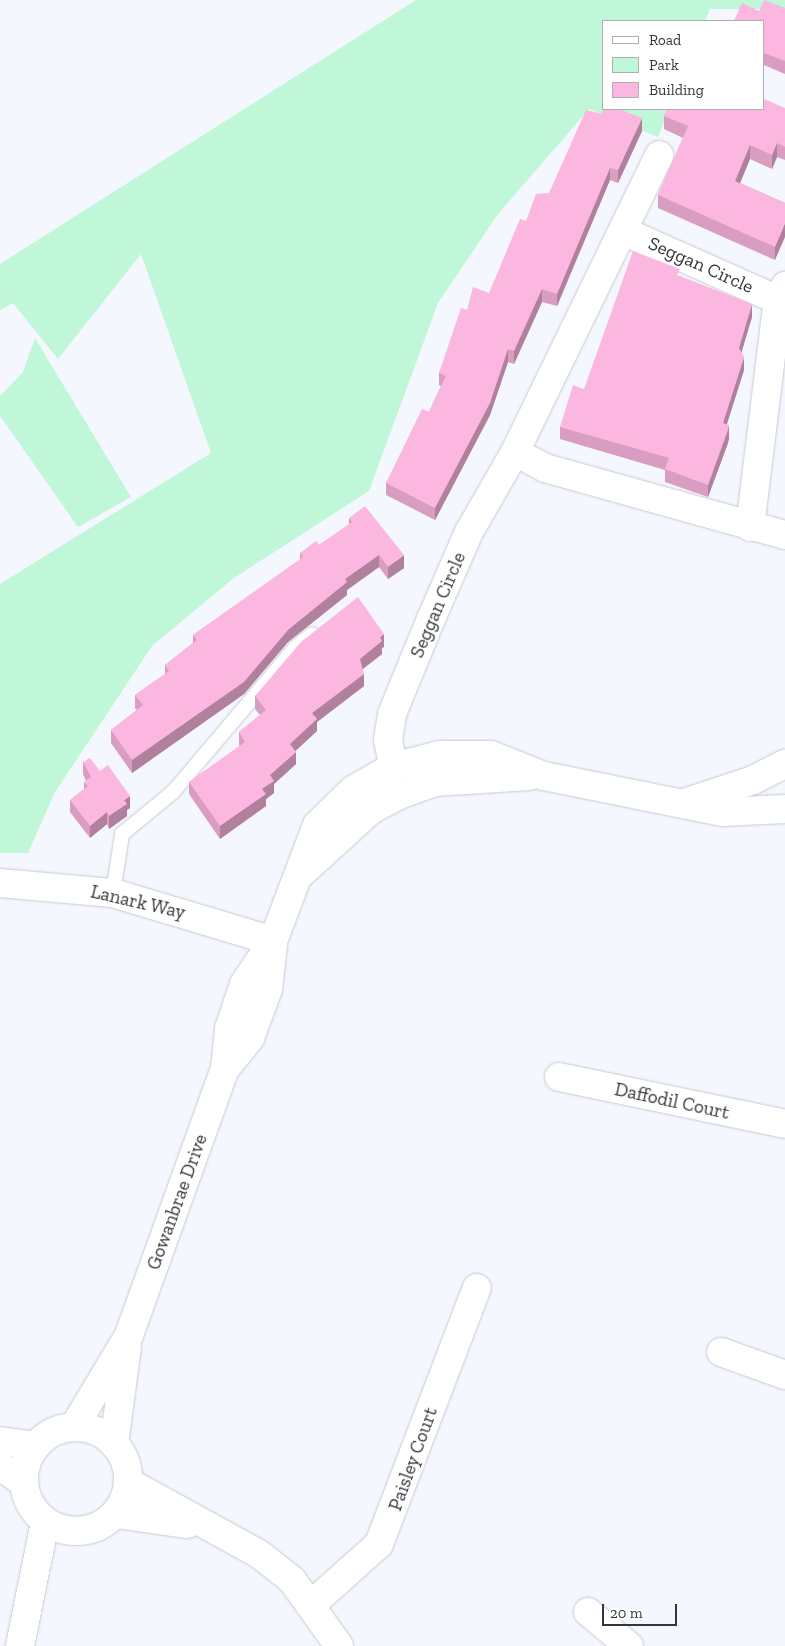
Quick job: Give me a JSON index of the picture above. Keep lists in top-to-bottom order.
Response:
{
  "streets": {
    "street": [
      "Seggan Circle",
      "Lanark Way",
      "Daffodil Court",
      "Gowanbrae Drive",
      "Paisley Court"
    ]
  },
  "crossings": [
    ["Seggan Circle", "Gowanbrae Drive"],
    ["Lanark Way", "Gowanbrae Drive"]
  ],
  "legend": ["Road", "Park", "Building"],
  "scale_bar": "20 m"
}
